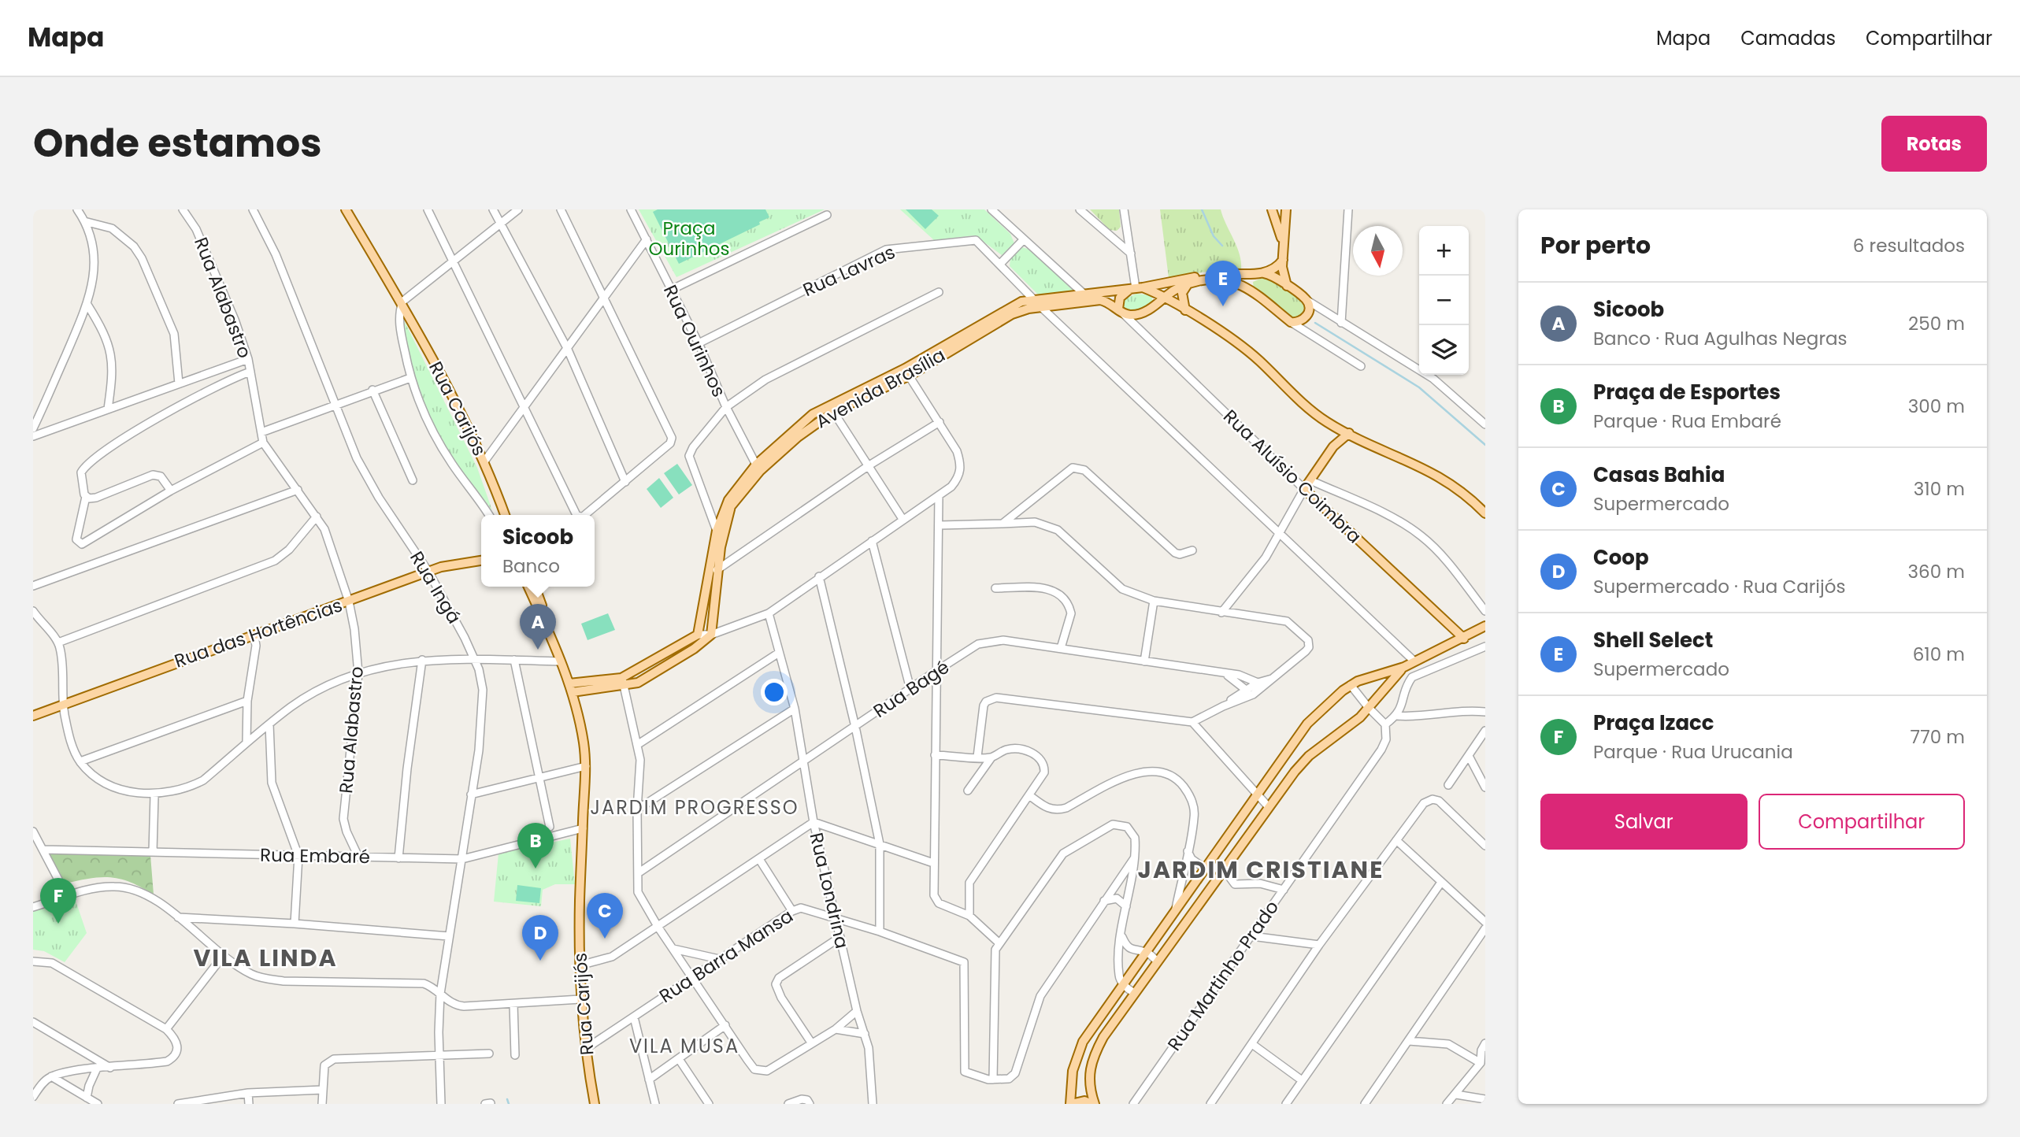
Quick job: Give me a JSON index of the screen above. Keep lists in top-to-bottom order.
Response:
{
  "streets": {
    "main road": [
      "Avenida Brasília",
      "Rua Carijós",
      "Rua Aluísio Coimbra",
      "Rua das Hortências"
    ],
    "street": [
      "Rua Lavras",
      "Rua Alabastro",
      "Rua Ourinhos",
      "Rua Ingá",
      "Rua Bagé",
      "Rua Embaré",
      "Rua Londrina",
      "Rua Barra Mansa",
      "Rua Martinho Prado"
    ]
  },
  "crossings": [
    ["Rua Lavras", "Rua Ourinhos"],
    ["Rua Lavras", "Avenida Brasília"],
    ["Rua Alabastro", "Rua das Hortências"],
    ["Rua Alabastro", "Rua Embaré"],
    ["Rua Ourinhos", "Avenida Brasília"],
    ["Avenida Brasília", "Rua Aluísio Coimbra"],
    ["Rua Carijós", "Rua Embaré"],
    ["Rua Carijós", "Rua Barra Mansa"],
    ["Rua Ingá", "Rua das Hortências"],
    ["Rua Ingá", "Rua Embaré"],
    ["Rua Bagé", "Rua Londrina"],
    ["Rua Londrina", "Rua Barra Mansa"]
  ],
  "districts": [
    "JARDIM PROGRESSO",
    "JARDIM CRISTIANE",
    "VILA LINDA",
    "VILA MUSA"
  ],
  "parks": ["Praça Ourinhos"],
  "north": "bottom",
  "page": {
    "header": "Mapa",
    "nav": ["Mapa", "Camadas", "Compartilhar"],
    "title": "Onde estamos",
    "buttons": [
      "Rotas",
      ["Salvar", "Compartilhar"]
    ],
    "heading": ["Por perto", "6 resultados"],
    "map_buttons": ["+", "−"],
    "pins": [
      "E",
      "A",
      "B",
      "F",
      "C",
      "D"
    ],
    "list": [
      {
        "mark": "A",
        "name": "Sicoob",
        "note": "Banco · Rua Agulhas Negras",
        "value": "250 m"
      },
      {
        "mark": "B",
        "name": "Praça de Esportes",
        "note": "Parque · Rua Embaré",
        "value": "300 m"
      },
      {
        "mark": "C",
        "name": "Casas Bahia",
        "note": "Supermercado",
        "value": "310 m"
      },
      {
        "mark": "D",
        "name": "Coop",
        "note": "Supermercado · Rua Carijós",
        "value": "360 m"
      },
      {
        "mark": "E",
        "name": "Shell Select",
        "note": "Supermercado",
        "value": "610 m"
      },
      {
        "mark": "F",
        "name": "Praça Izacc",
        "note": "Parque · Rua Urucania",
        "value": "770 m"
      }
    ],
    "popup": ["Sicoob", "Banco"]
  }
}
